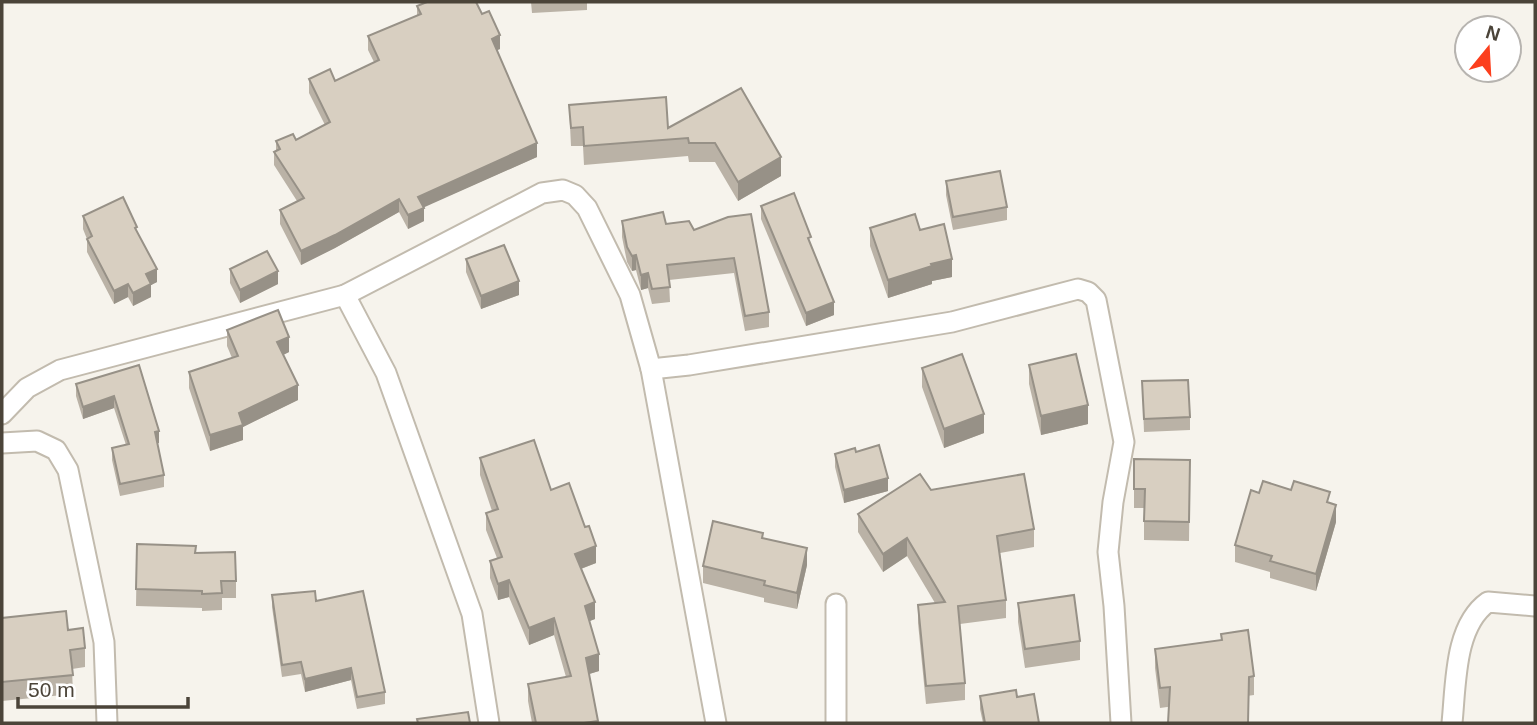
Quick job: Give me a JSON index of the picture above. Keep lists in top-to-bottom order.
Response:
{
  "scale_bar": "50 m",
  "north": "top"
}
